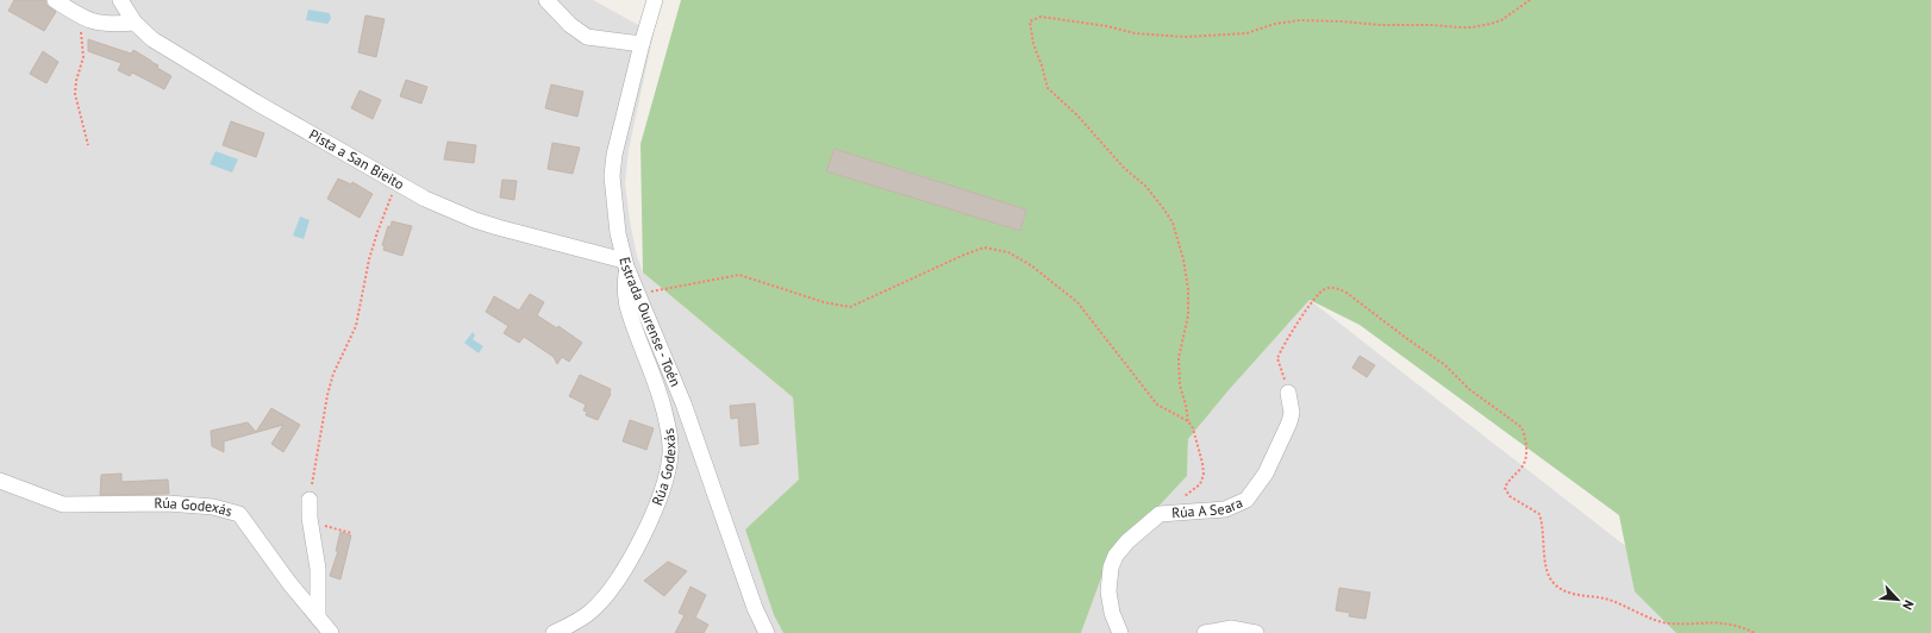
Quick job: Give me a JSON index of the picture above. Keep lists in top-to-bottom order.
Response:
{
  "streets": {
    "street": [
      "Pista a San Bieito",
      "Estrada Ourense - Toén",
      "Rúa Godexás",
      "Rúa A Seara"
    ]
  },
  "crossings": [
    ["Pista a San Bieito", "Estrada Ourense - Toén"],
    ["Pista a San Bieito", "Rúa Godexás"],
    ["Estrada Ourense - Toén", "Rúa Godexás"]
  ],
  "north": "bottom right"
}
